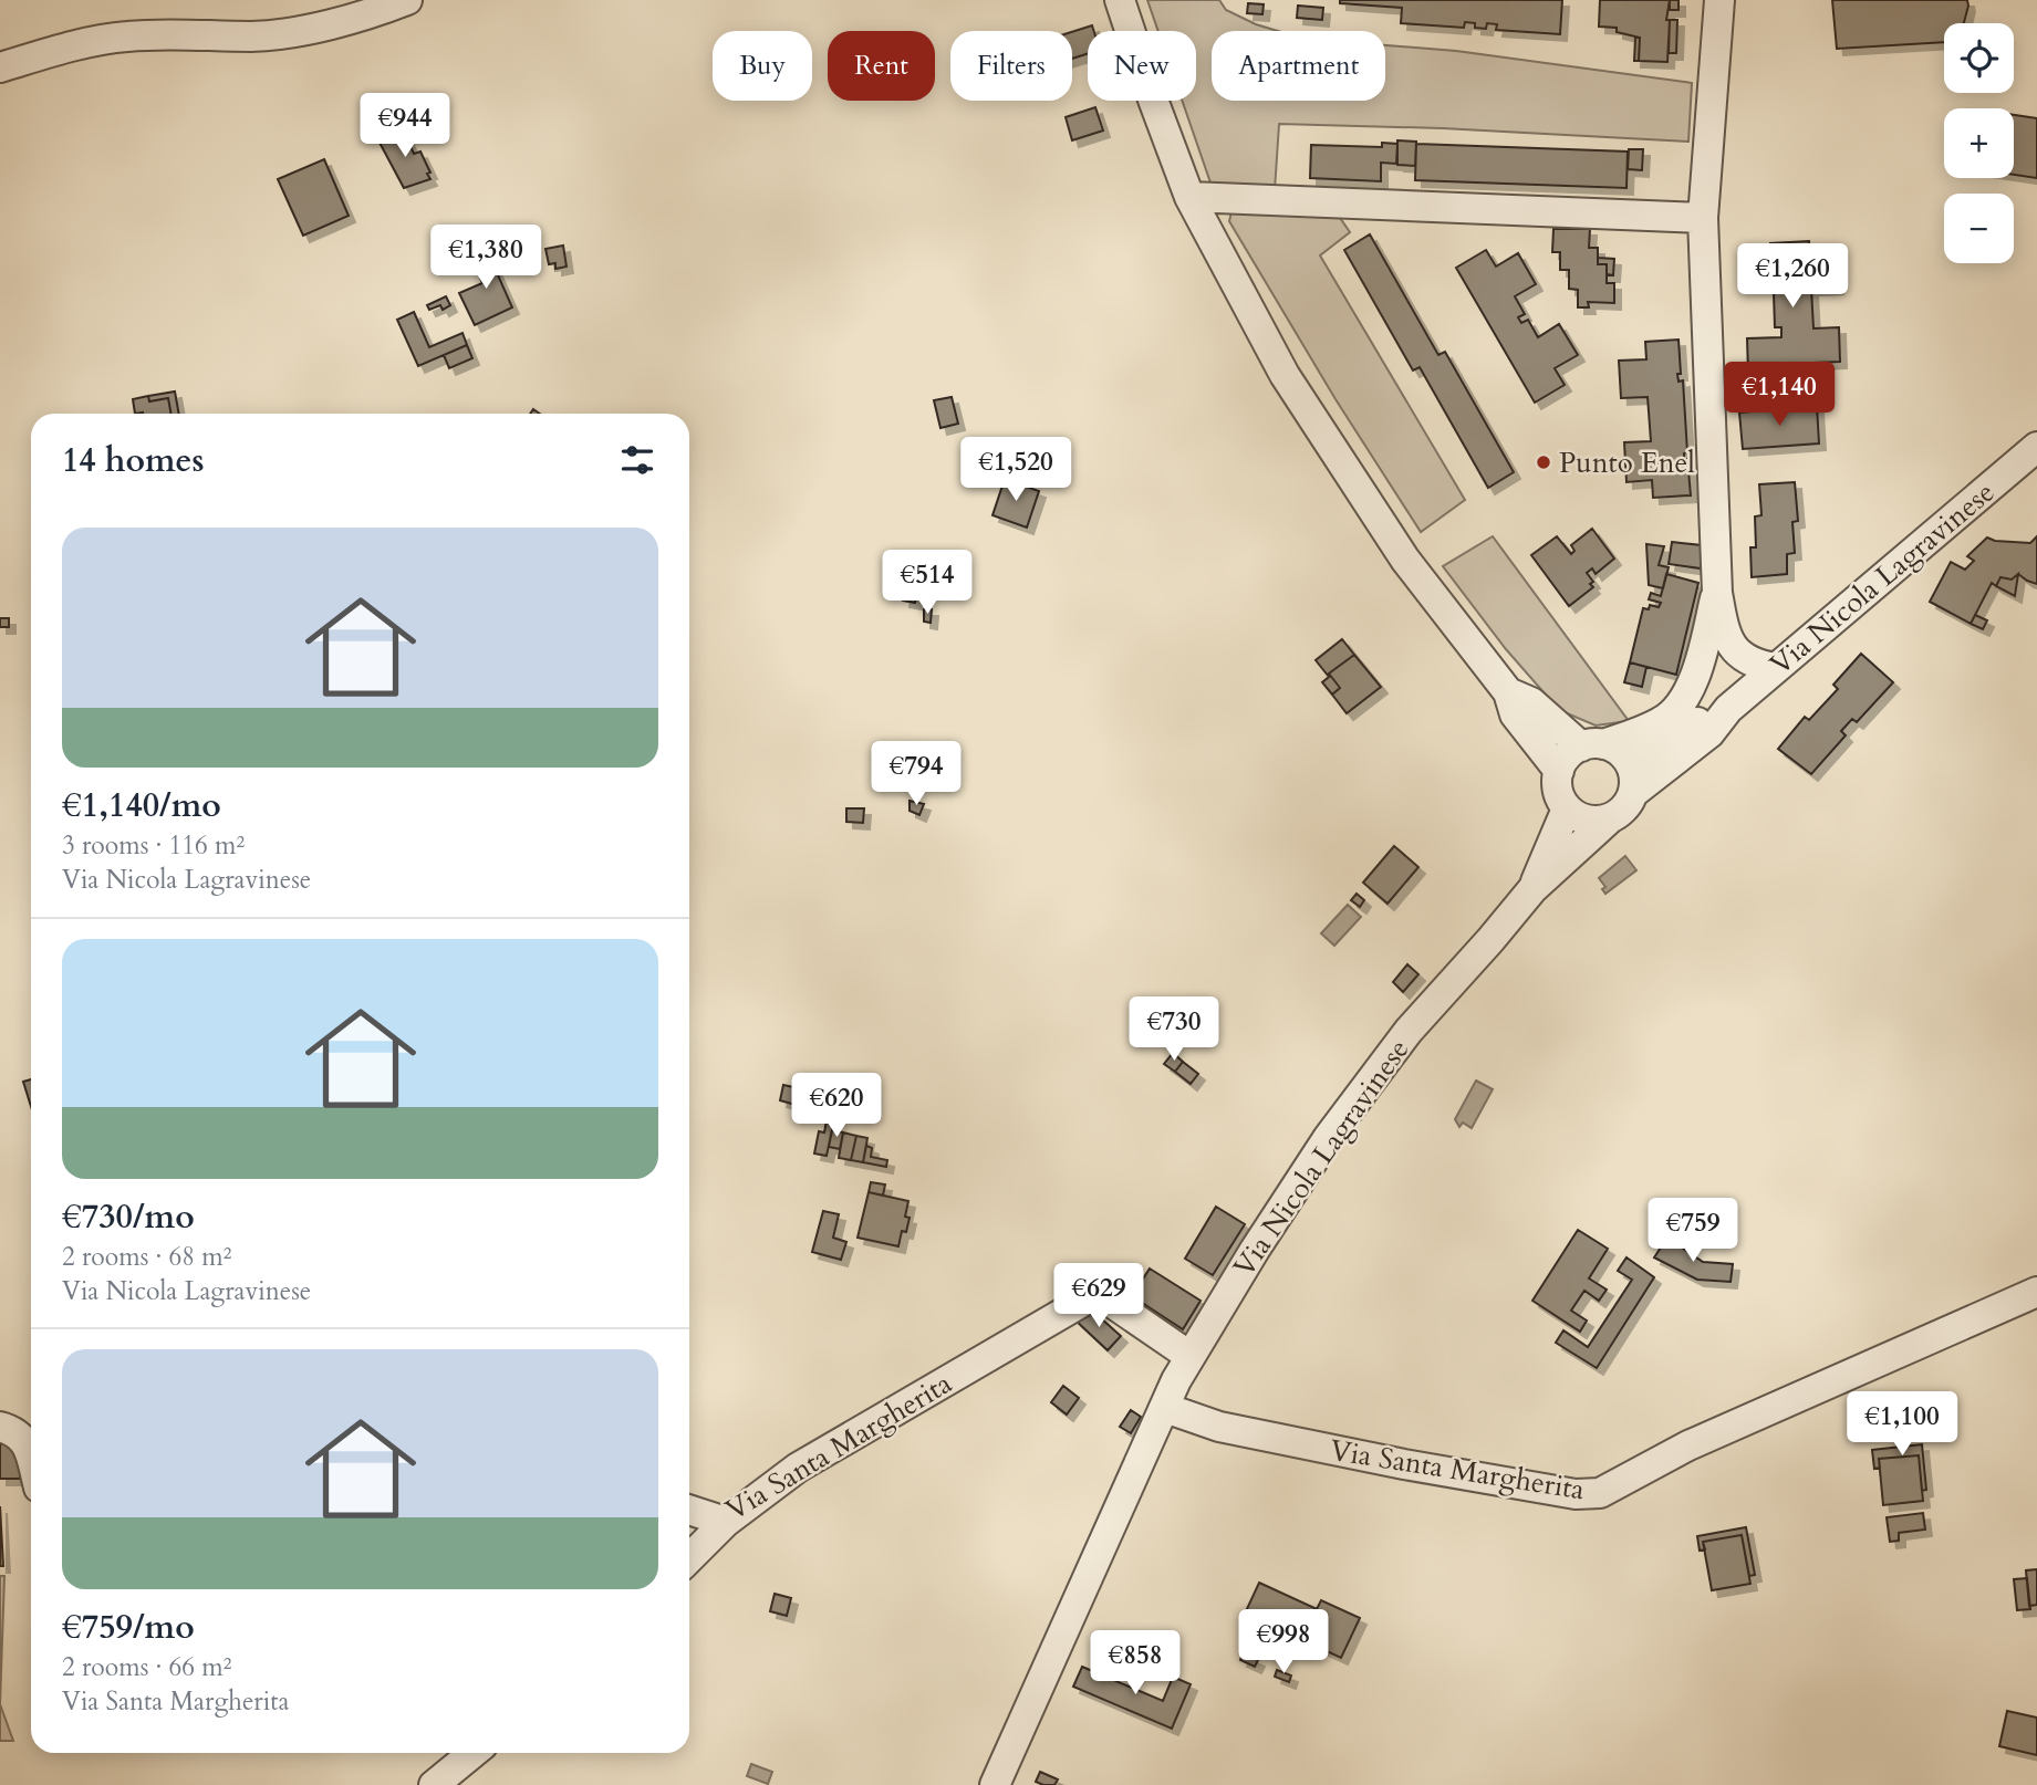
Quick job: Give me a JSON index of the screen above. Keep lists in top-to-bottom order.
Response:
{
  "streets": {
    "street": ["Via Nicola Lagravinese", "Via Santa Margherita"]
  },
  "crossings": [
    ["Via Nicola Lagravinese", "Via Santa Margherita"]
  ],
  "places": ["Punto Enel"],
  "page": {
    "map_buttons": ["+", "−"],
    "chip": [
      "Buy",
      "Rent",
      "Filters",
      "New",
      "Apartment"
    ],
    "price": [
      "€944",
      "€1,380",
      "€1,260",
      "€1,140",
      "€1,520",
      "€514",
      "€794",
      "€730",
      "€620",
      "€759",
      "€629",
      "€1,100",
      "€998",
      "€858"
    ],
    "heading": "14 homes",
    "list": [
      {
        "name": "€1,140/mo",
        "note": "3 rooms · 116 m² · Via Nicola Lagravinese"
      },
      {
        "name": "€730/mo",
        "note": "2 rooms · 68 m² · Via Nicola Lagravinese"
      },
      {
        "name": "€759/mo",
        "note": "2 rooms · 66 m² · Via Santa Margherita"
      }
    ]
  }
}
